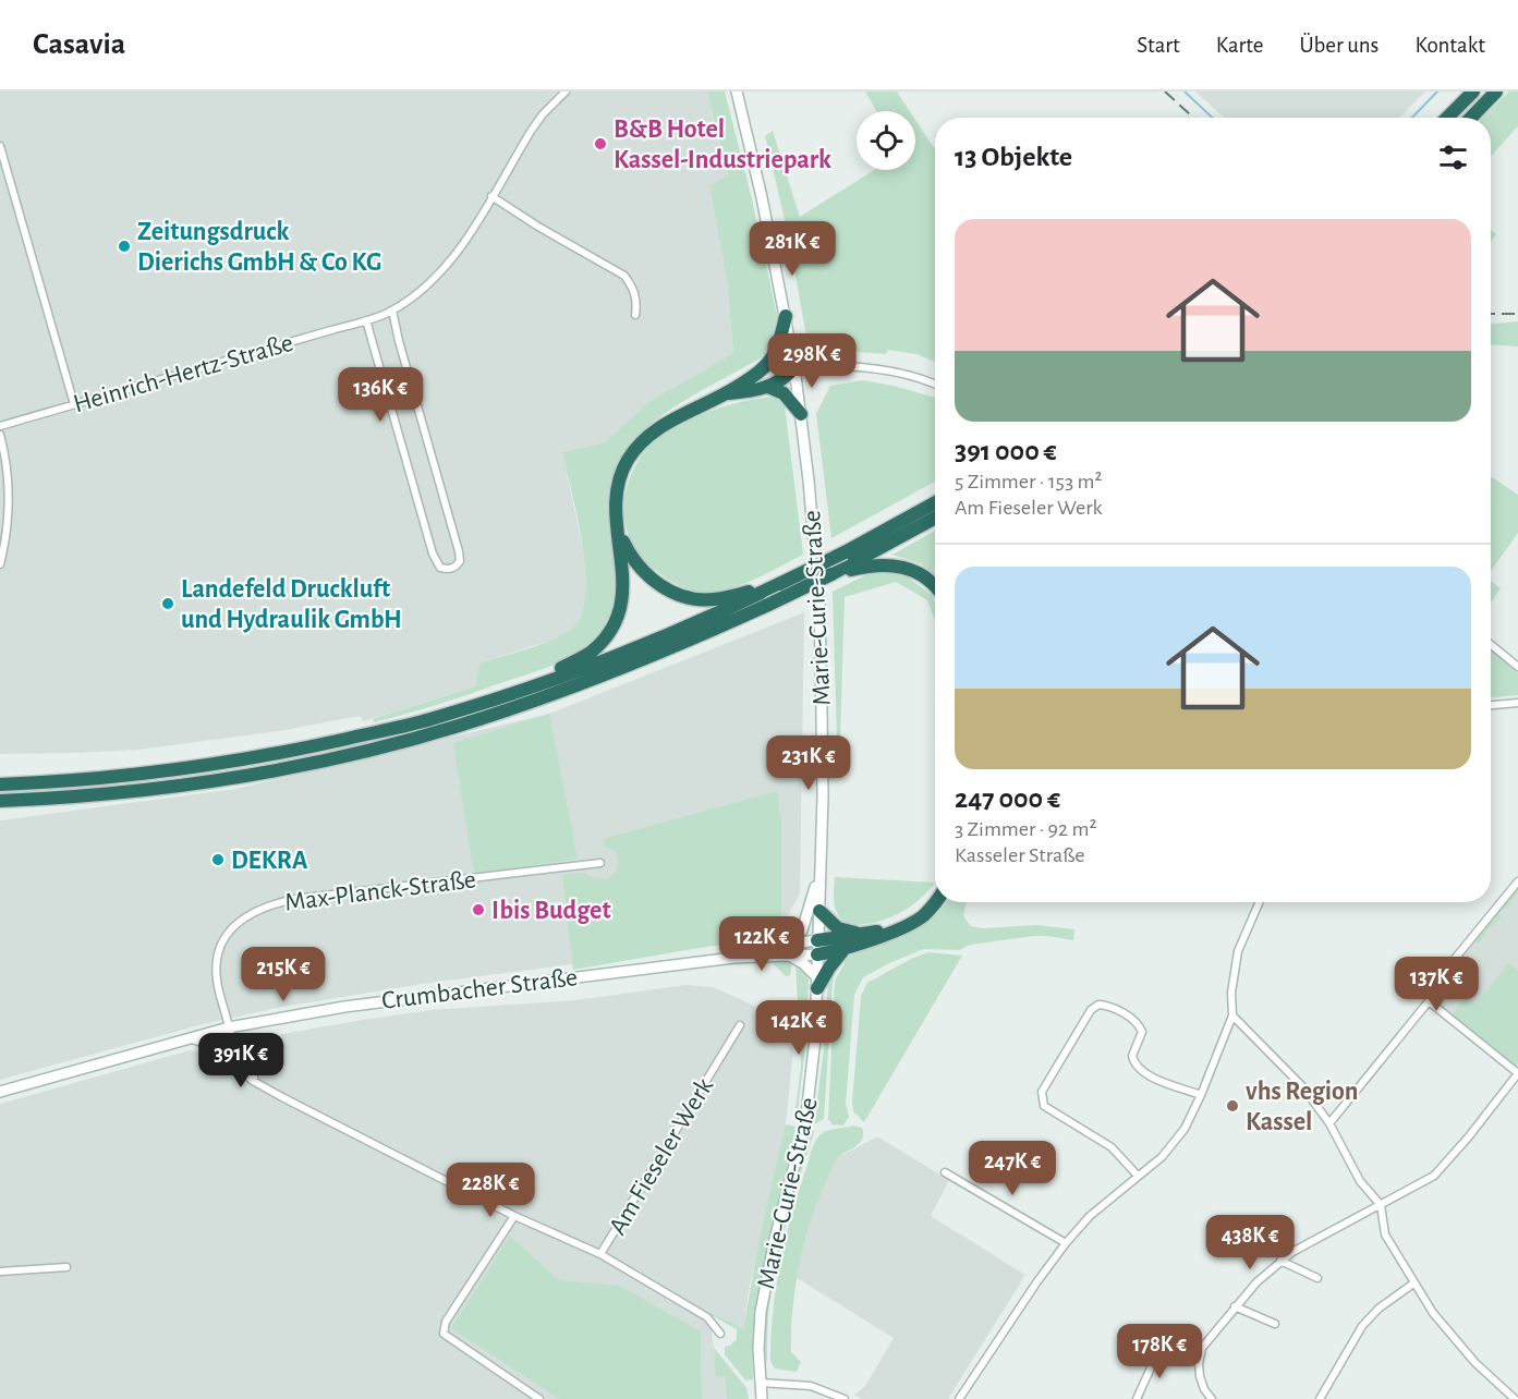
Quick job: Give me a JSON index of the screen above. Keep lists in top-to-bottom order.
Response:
{
  "streets": {
    "main road": ["Marie-Curie-Straße", "Crumbacher Straße"],
    "street": ["Heinrich-Hertz-Straße", "Max-Planck-Straße", "Am Fieseler Werk"]
  },
  "crossings": [
    ["Marie-Curie-Straße", "Crumbacher Straße"],
    ["Max-Planck-Straße", "Crumbacher Straße"],
    ["Max-Planck-Straße", "Am Fieseler Werk"],
    ["Crumbacher Straße", "Am Fieseler Werk"]
  ],
  "places": [
    "B&B Hotel Kassel-Industriepark",
    "Zeitungsdruck Dierichs GmbH & Co KG",
    "Landefeld Druckluft und Hydraulik GmbH",
    "DEKRA",
    "Ibis Budget",
    "vhs Region Kassel"
  ],
  "page": {
    "header": "Casavia",
    "nav": [
      "Start",
      "Karte",
      "Über uns",
      "Kontakt"
    ],
    "heading": "13 Objekte",
    "list": [
      {
        "name": "391 000 €",
        "note": "5 Zimmer · 153 m² · Am Fieseler Werk"
      },
      {
        "name": "247 000 €",
        "note": "3 Zimmer · 92 m² · Kasseler Straße"
      }
    ],
    "price": [
      "281K €",
      "298K €",
      "136K €",
      "231K €",
      "122K €",
      "215K €",
      "137K €",
      "142K €",
      "391K €",
      "247K €",
      "228K €",
      "438K €",
      "178K €"
    ]
  }
}
